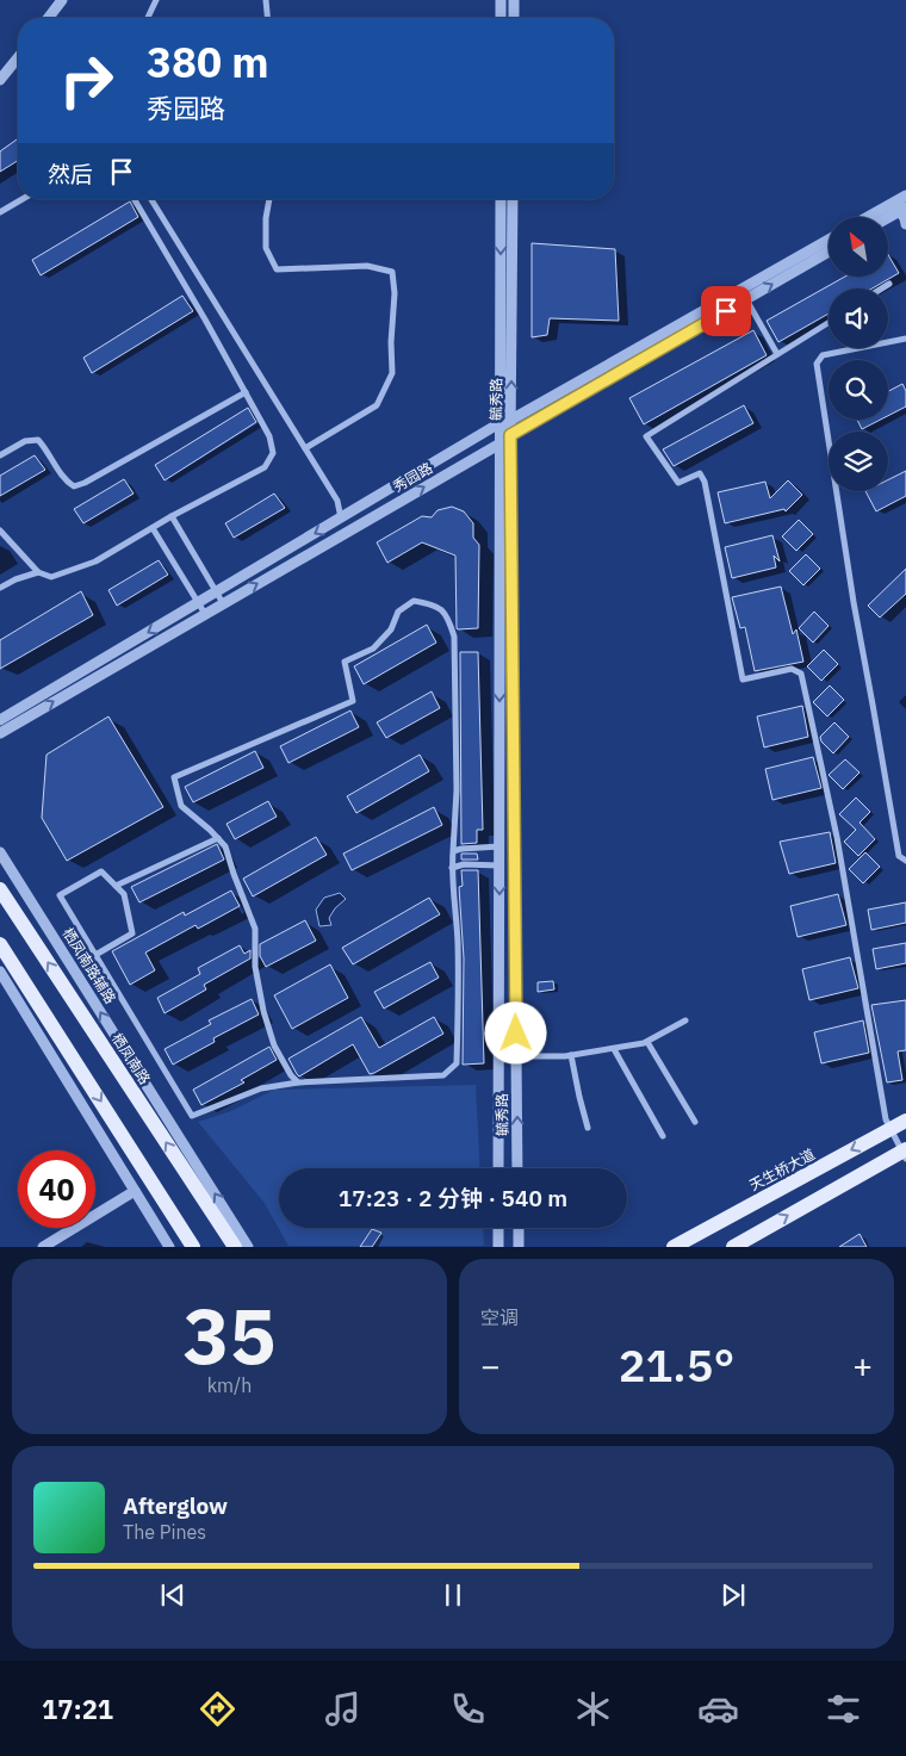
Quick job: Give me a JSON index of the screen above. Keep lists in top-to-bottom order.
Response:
{
  "streets": {
    "main road": ["栖凤南路", "天生桥大道"],
    "street": ["毓秀路", "秀园路", "栖凤南路辅路"]
  },
  "crossings": [
    ["毓秀路", "秀园路"]
  ],
  "north": "top left",
  "page": {
    "turn": ["380 m", "秀园路"],
    "then": "然后",
    "limit": "40",
    "trip": "17:23 · 2 分钟 · 540 m",
    "tile": [
      ["35", "km/h"],
      "空调"
    ],
    "heat": ["−", "21.5°", "+"],
    "song": ["Afterglow", "The Pines"],
    "tabs": "17:21"
  }
}
